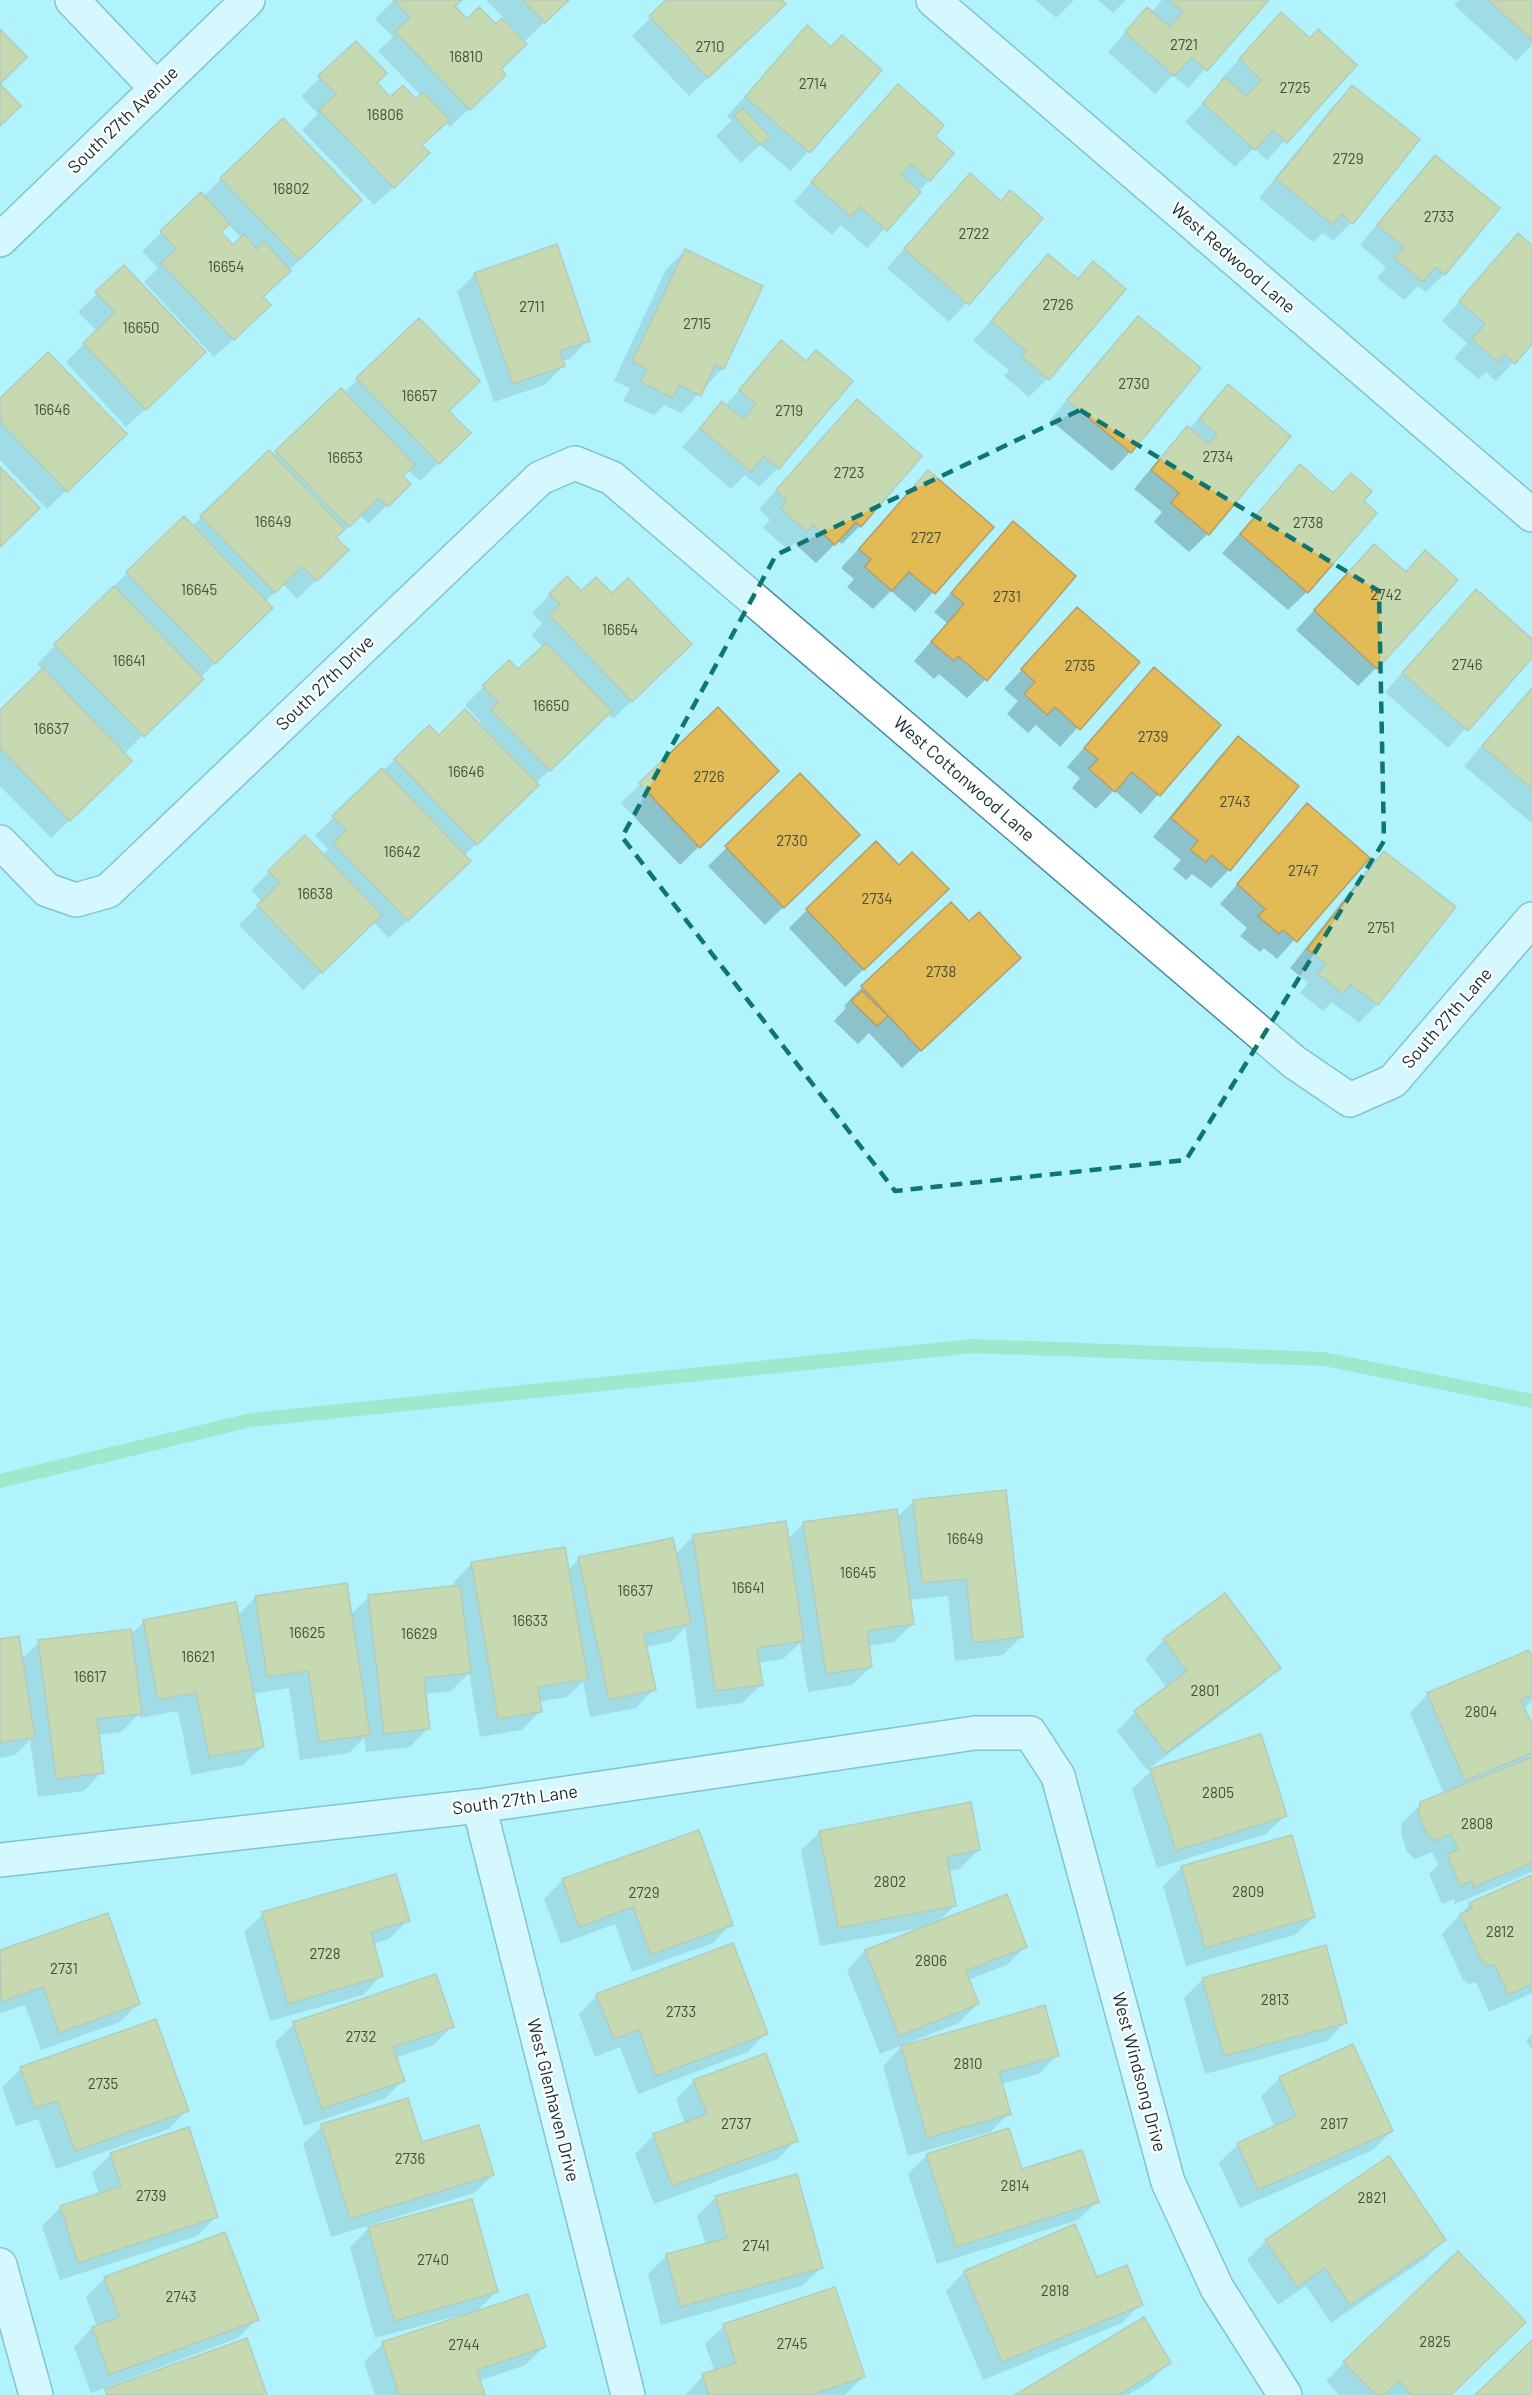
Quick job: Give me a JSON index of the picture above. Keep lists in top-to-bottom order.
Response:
{
  "streets": {
    "street": [
      "South 27th Avenue",
      "West Redwood Lane",
      "South 27th Drive",
      "West Cottonwood Lane",
      "South 27th Lane",
      "West Windsong Drive",
      "West Glenhaven Drive"
    ]
  },
  "crossings": [
    ["South 27th Drive", "West Cottonwood Lane"],
    ["West Cottonwood Lane", "South 27th Lane"],
    ["South 27th Lane", "West Windsong Drive"],
    ["South 27th Lane", "West Glenhaven Drive"]
  ],
  "house_numbers": [
    "2721",
    "2710",
    "16810",
    "2714",
    "2725",
    "16806",
    "2729",
    "16802",
    "2733",
    "2722",
    "16654",
    "2726",
    "2711",
    "2715",
    "16650",
    "2730",
    "16657",
    "16646",
    "2719",
    "2734",
    "16653",
    "2723",
    "16649",
    "2738",
    "2727",
    "16645",
    "2742",
    "2731",
    "16654",
    "16641",
    "2746",
    "2735",
    "16650",
    "16637",
    "2739",
    "16646",
    "2726",
    "2743",
    "2730",
    "16642",
    "2747",
    "16638",
    "2734",
    "2751",
    "2738",
    "16649",
    "16645",
    "16641",
    "16637",
    "16633",
    "16625",
    "16629",
    "16621",
    "16617",
    "2801",
    "2804",
    "2805",
    "2808",
    "2802",
    "2809",
    "2729",
    "2812",
    "2728",
    "2806",
    "2731",
    "2813",
    "2733",
    "2732",
    "2810",
    "2735",
    "2737",
    "2817",
    "2736",
    "2814",
    "2739",
    "2821",
    "2741",
    "2740",
    "2818",
    "2743",
    "2825",
    "2745",
    "2744"
  ]
}
